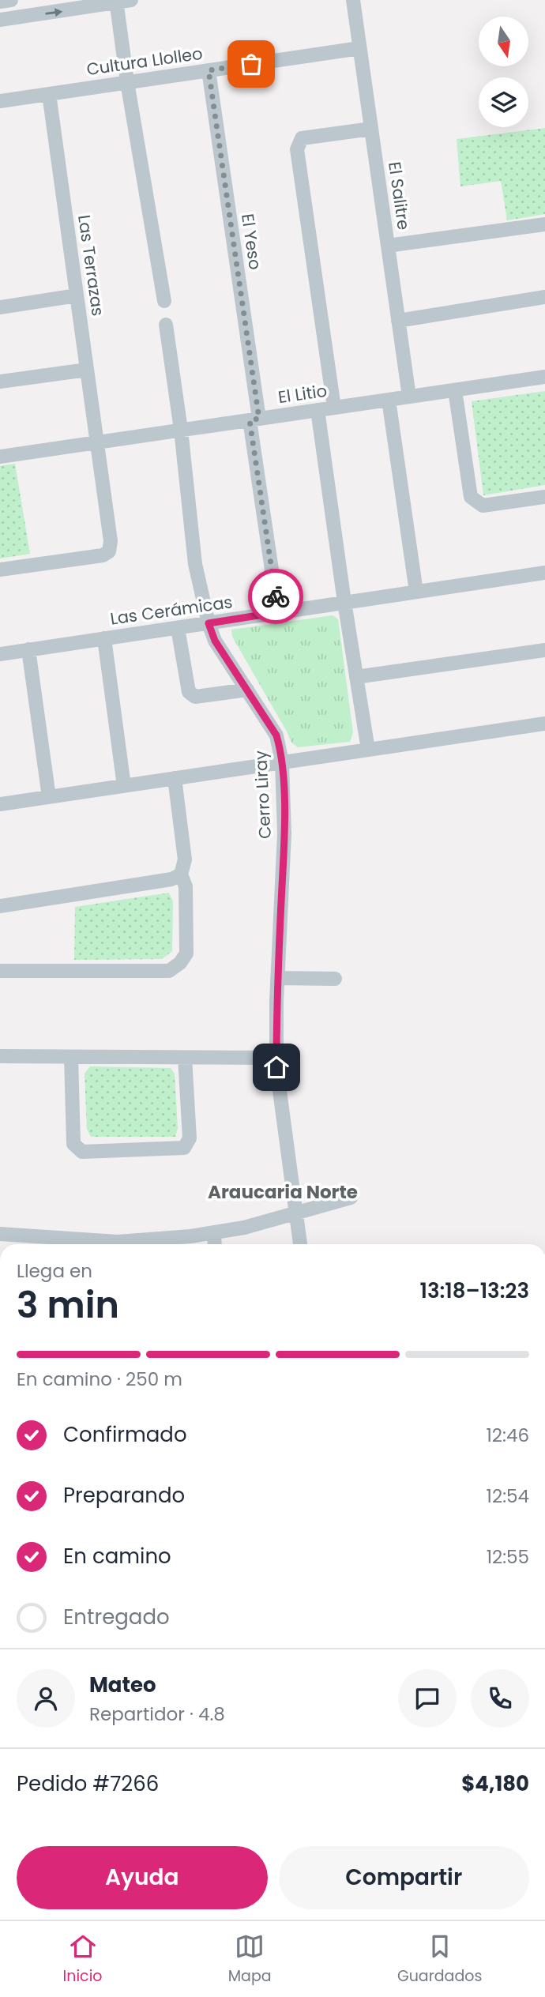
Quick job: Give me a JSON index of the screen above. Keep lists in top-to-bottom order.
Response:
{
  "streets": {
    "street": [
      "Cultura Llolleo",
      "El Salitre",
      "El Yeso",
      "Las Terrazas",
      "El Litio",
      "Las Cerámicas",
      "Cerro Liray"
    ]
  },
  "crossings": [
    ["Cultura Llolleo", "El Salitre"],
    ["Cultura Llolleo", "El Yeso"],
    ["Cultura Llolleo", "Las Terrazas"],
    ["El Salitre", "El Litio"],
    ["El Yeso", "El Litio"],
    ["El Yeso", "Las Cerámicas"],
    ["Las Terrazas", "El Litio"],
    ["El Litio", "Cerro Liray"],
    ["Las Cerámicas", "Cerro Liray"]
  ],
  "districts": ["Araucaria Norte"],
  "north": "bottom",
  "page": {
    "heading": ["3 min", "Llega en", "13:18–13:23"],
    "panel": [
      "Mateo",
      "Repartidor · 4.8",
      "Pedido #7266",
      "$4,180"
    ],
    "bar": "En camino · 250 m",
    "list": [
      ["Confirmado", "12:46"],
      ["Preparando", "12:54"],
      ["En camino", "12:55"],
      "Entregado"
    ],
    "buttons": ["Ayuda", "Compartir"],
    "tabs": ["Inicio", "Mapa", "Guardados"]
  }
}
